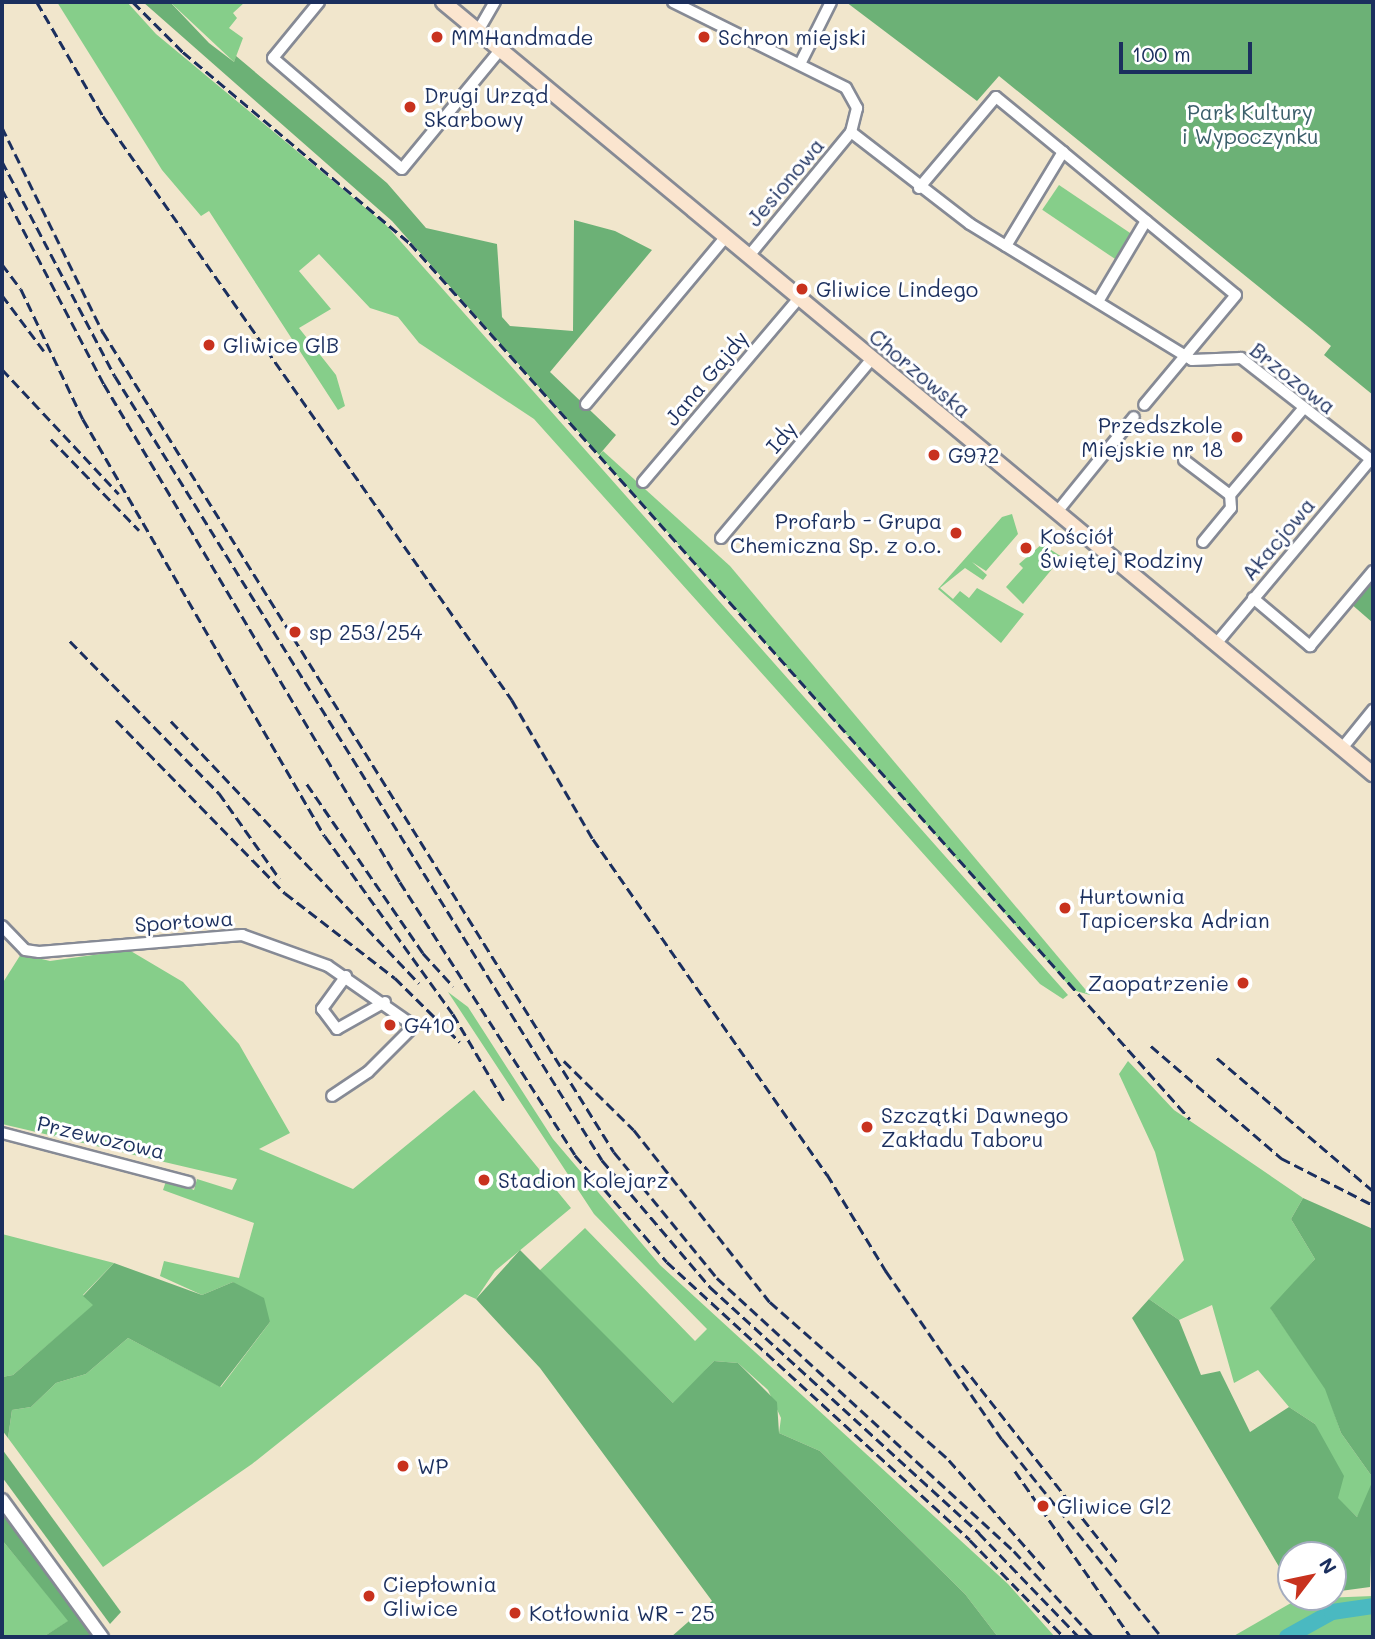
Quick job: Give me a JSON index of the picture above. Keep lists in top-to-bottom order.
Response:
{
  "streets": {
    "main road": ["Chorzowska"],
    "street": [
      "Jesionowa",
      "Jana Gajdy",
      "Brzozowa",
      "Idy",
      "Akacjowa",
      "Sportowa",
      "Przewozowa"
    ]
  },
  "crossings": [
    ["Jesionowa", "Chorzowska"],
    ["Chorzowska", "Jana Gajdy"],
    ["Chorzowska", "Idy"],
    ["Chorzowska", "Akacjowa"],
    ["Brzozowa", "Akacjowa"]
  ],
  "parks": ["Park Kultury i Wypoczynku"],
  "places": [
    "MMHandmade",
    "Schron miejski",
    "Drugi Urząd Skarbowy",
    "Gliwice Lindego",
    "Gliwice GlB",
    "Przedszkole Miejskie nr 18",
    "G972",
    "Profarb - Grupa Chemiczna Sp. z o.o.",
    "Kościół Świętej Rodziny",
    "sp 253/254",
    "Hurtownia Tapicerska Adrian",
    "Zaopatrzenie",
    "G410",
    "Szczątki Dawnego Zakładu Taboru",
    "Stadion Kolejarz",
    "WP",
    "Gliwice Gl2",
    "Ciepłownia Gliwice",
    "Kotłownia WR - 25"
  ],
  "scale_bar": "100 m",
  "north": "top right"
}
